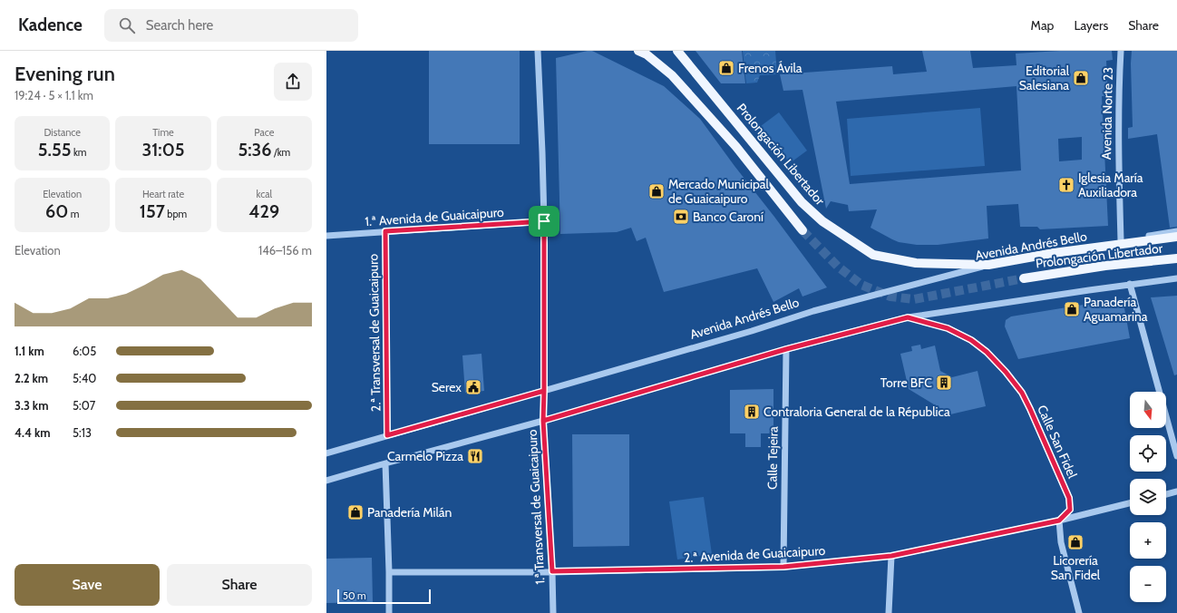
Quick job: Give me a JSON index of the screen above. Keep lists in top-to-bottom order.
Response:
{
  "streets": {
    "main road": ["Prolongación Libertador", "Avenida Andrés Bello"],
    "street": [
      "Avenida Norte 23",
      "1.ª Avenida de Guaicaipuro",
      "2.ª Transversal de Guaicaipuro",
      "Calle San Fidel",
      "Calle Tejeira",
      "1.ª Transversal de Guaicaipuro",
      "2.ª Avenida de Guaicaipuro"
    ]
  },
  "crossings": [
    ["Prolongación Libertador", "Avenida Andrés Bello"],
    ["1.ª Avenida de Guaicaipuro", "2.ª Transversal de Guaicaipuro"],
    ["1.ª Avenida de Guaicaipuro", "1.ª Transversal de Guaicaipuro"],
    ["Avenida Andrés Bello", "2.ª Transversal de Guaicaipuro"],
    ["Avenida Andrés Bello", "1.ª Transversal de Guaicaipuro"],
    ["Calle San Fidel", "2.ª Avenida de Guaicaipuro"],
    ["Calle Tejeira", "2.ª Avenida de Guaicaipuro"],
    ["1.ª Transversal de Guaicaipuro", "2.ª Avenida de Guaicaipuro"]
  ],
  "places": {
    "shop": [
      "Frenos Ávila",
      "Editorial Salesiana",
      "Mercado Municipal de Guaicaipuro",
      "Panadería Aguamarina",
      "Panadería Milán",
      "Licorería San Fidel"
    ],
    "church": ["Iglesia María Auxiliadora"],
    "bank": ["Banco Caroní"],
    "building": ["Torre BFC", "Contraloria General de la Républica"],
    "public building": ["Serex"],
    "restaurant": ["Carmelo Pizza"]
  },
  "scale_bar": "50 m",
  "north": "bottom",
  "page": {
    "header": "Kadence",
    "search": "Search here",
    "nav": ["Map", "Layers", "Share"],
    "heading": ["Evening run", "19:24 · 5 × 1.1 km"],
    "stats": [
      ["Distance", "5.55 km"],
      ["Time", "31:05"],
      ["Pace", "5:36 /km"],
      ["Elevation", "60 m"],
      ["Heart rate", "157 bpm"],
      ["kcal", "429"]
    ],
    "chart": ["Elevation", "146–156 m"],
    "list": [
      {
        "name": "1.1 km",
        "note": "6:05"
      },
      {
        "name": "2.2 km",
        "note": "5:40"
      },
      {
        "name": "3.3 km",
        "note": "5:07"
      },
      {
        "name": "4.4 km",
        "note": "5:13"
      }
    ],
    "map_buttons": ["+", "−"],
    "buttons": ["Save", "Share"],
    "scale": "50 m"
  }
}
